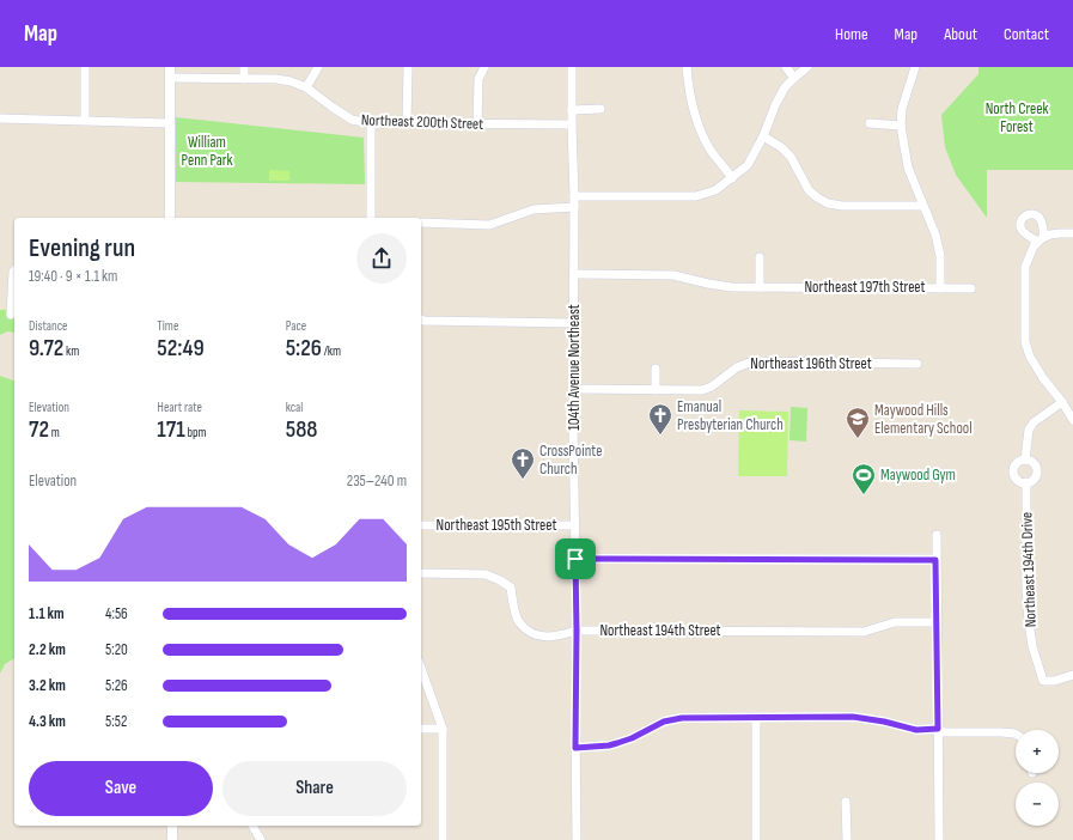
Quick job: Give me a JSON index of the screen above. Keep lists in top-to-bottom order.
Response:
{
  "streets": {
    "street": [
      "Northeast 200th Street",
      "Northeast 197th Street",
      "Northeast 196th Street",
      "104th Avenue Northeast",
      "Northeast 195th Street",
      "Northeast 194th Drive",
      "Northeast 194th Street"
    ]
  },
  "crossings": [
    ["Northeast 200th Street", "104th Avenue Northeast"],
    ["Northeast 197th Street", "104th Avenue Northeast"],
    ["Northeast 196th Street", "104th Avenue Northeast"],
    ["104th Avenue Northeast", "Northeast 195th Street"],
    ["104th Avenue Northeast", "Northeast 194th Street"]
  ],
  "parks": ["North Creek Forest", "William Penn Park"],
  "places": {
    "church": ["Emanual Presbyterian Church", "CrossPointe Church"],
    "school or university": ["Maywood Hills Elementary School"],
    "sports": ["Maywood Gym"]
  },
  "page": {
    "header": "Map",
    "nav": [
      "Home",
      "Map",
      "About",
      "Contact"
    ],
    "heading": ["Evening run", "19:40 · 9 × 1.1 km"],
    "stats": [
      ["Distance", "9.72 km"],
      ["Time", "52:49"],
      ["Pace", "5:26 /km"],
      ["Elevation", "72 m"],
      ["Heart rate", "171 bpm"],
      ["kcal", "588"]
    ],
    "chart": ["Elevation", "235–240 m"],
    "list": [
      {
        "name": "1.1 km",
        "note": "4:56"
      },
      {
        "name": "2.2 km",
        "note": "5:20"
      },
      {
        "name": "3.2 km",
        "note": "5:26"
      },
      {
        "name": "4.3 km",
        "note": "5:52"
      }
    ],
    "map_buttons": ["+", "−"],
    "buttons": ["Save", "Share"]
  }
}
